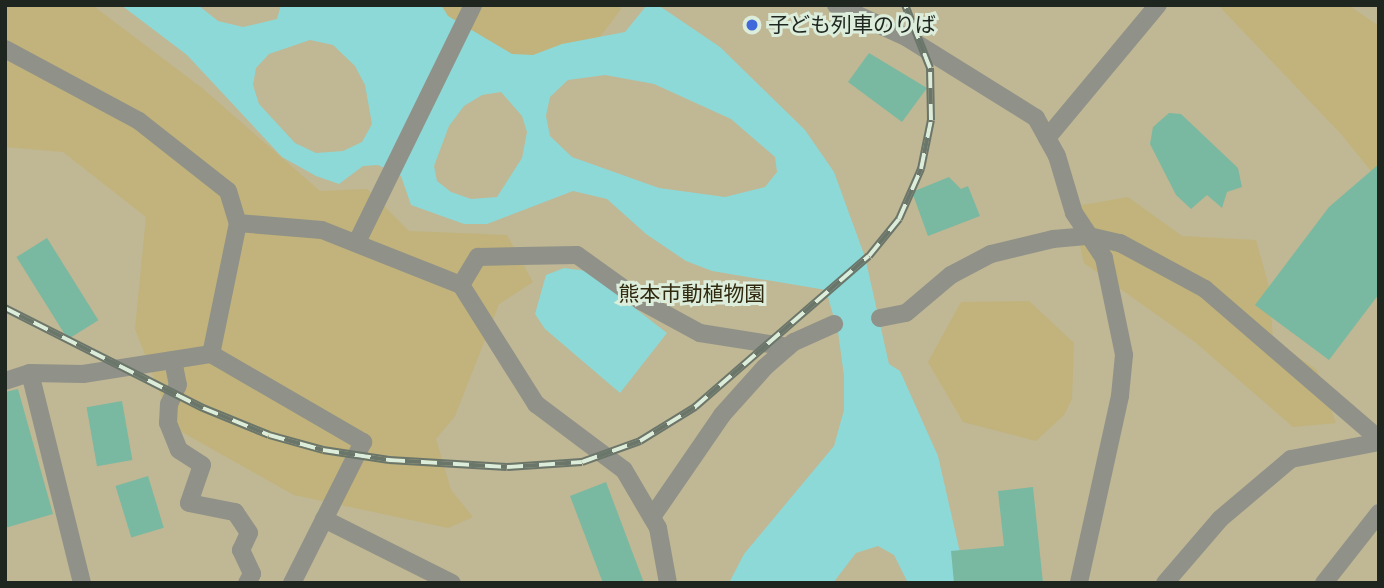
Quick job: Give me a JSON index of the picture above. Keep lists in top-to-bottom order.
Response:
{
  "parks": ["熊本市動植物園"],
  "places": ["子ども列車のりば"]
}
